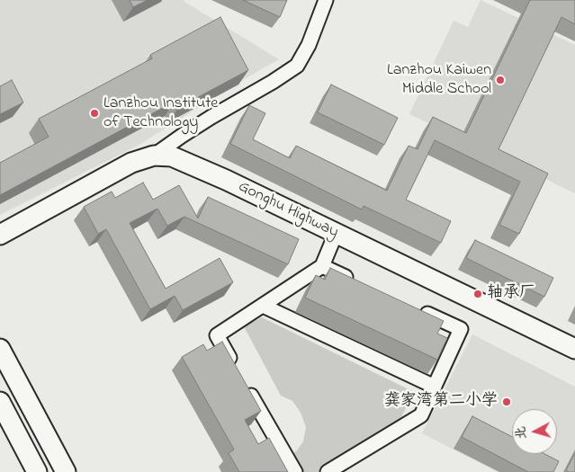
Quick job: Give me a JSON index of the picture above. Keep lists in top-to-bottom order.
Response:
{
  "streets": {
    "main road": ["Gonghu Highway"]
  },
  "places": [
    "Lanzhou Kaiwen Middle School",
    "Lanzhou Institute of Technology",
    "轴承厂",
    "龚家湾第二小学"
  ],
  "north": "left"
}
